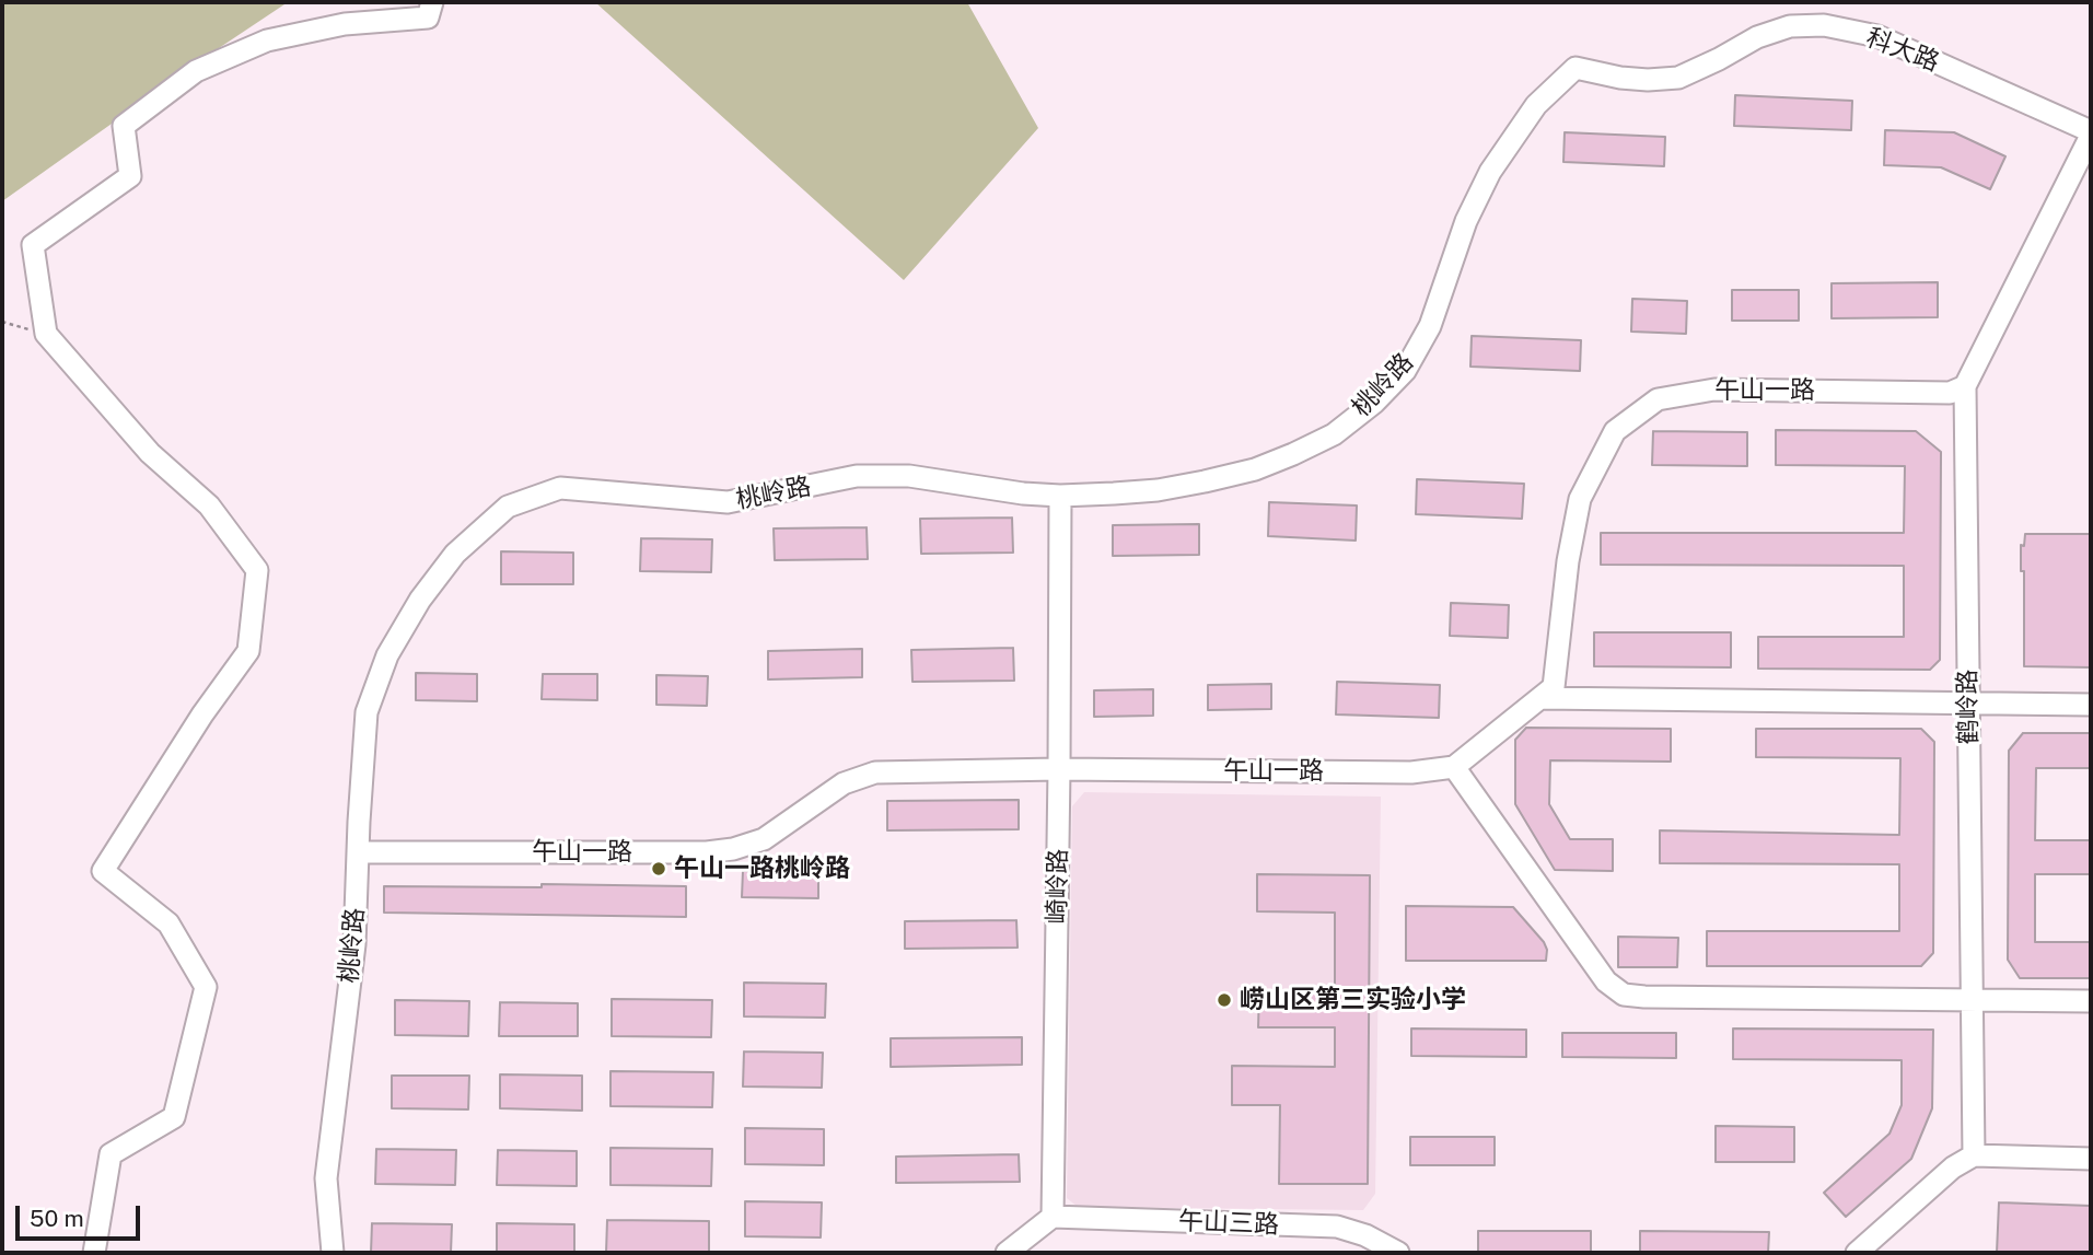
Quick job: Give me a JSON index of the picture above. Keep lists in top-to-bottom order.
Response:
{
  "streets": {
    "street": [
      "科大路",
      "桃岭路",
      "午山一路",
      "鹤岭路",
      "崎岭路",
      "午山三路"
    ]
  },
  "crossings": [
    ["科大路", "桃岭路"],
    ["科大路", "鹤岭路"],
    ["桃岭路", "午山一路"],
    ["桃岭路", "崎岭路"],
    ["午山一路", "鹤岭路"],
    ["午山一路", "崎岭路"],
    ["崎岭路", "午山三路"]
  ],
  "places": ["午山一路桃岭路", "崂山区第三实验小学"],
  "scale_bar": "50 m"
}
